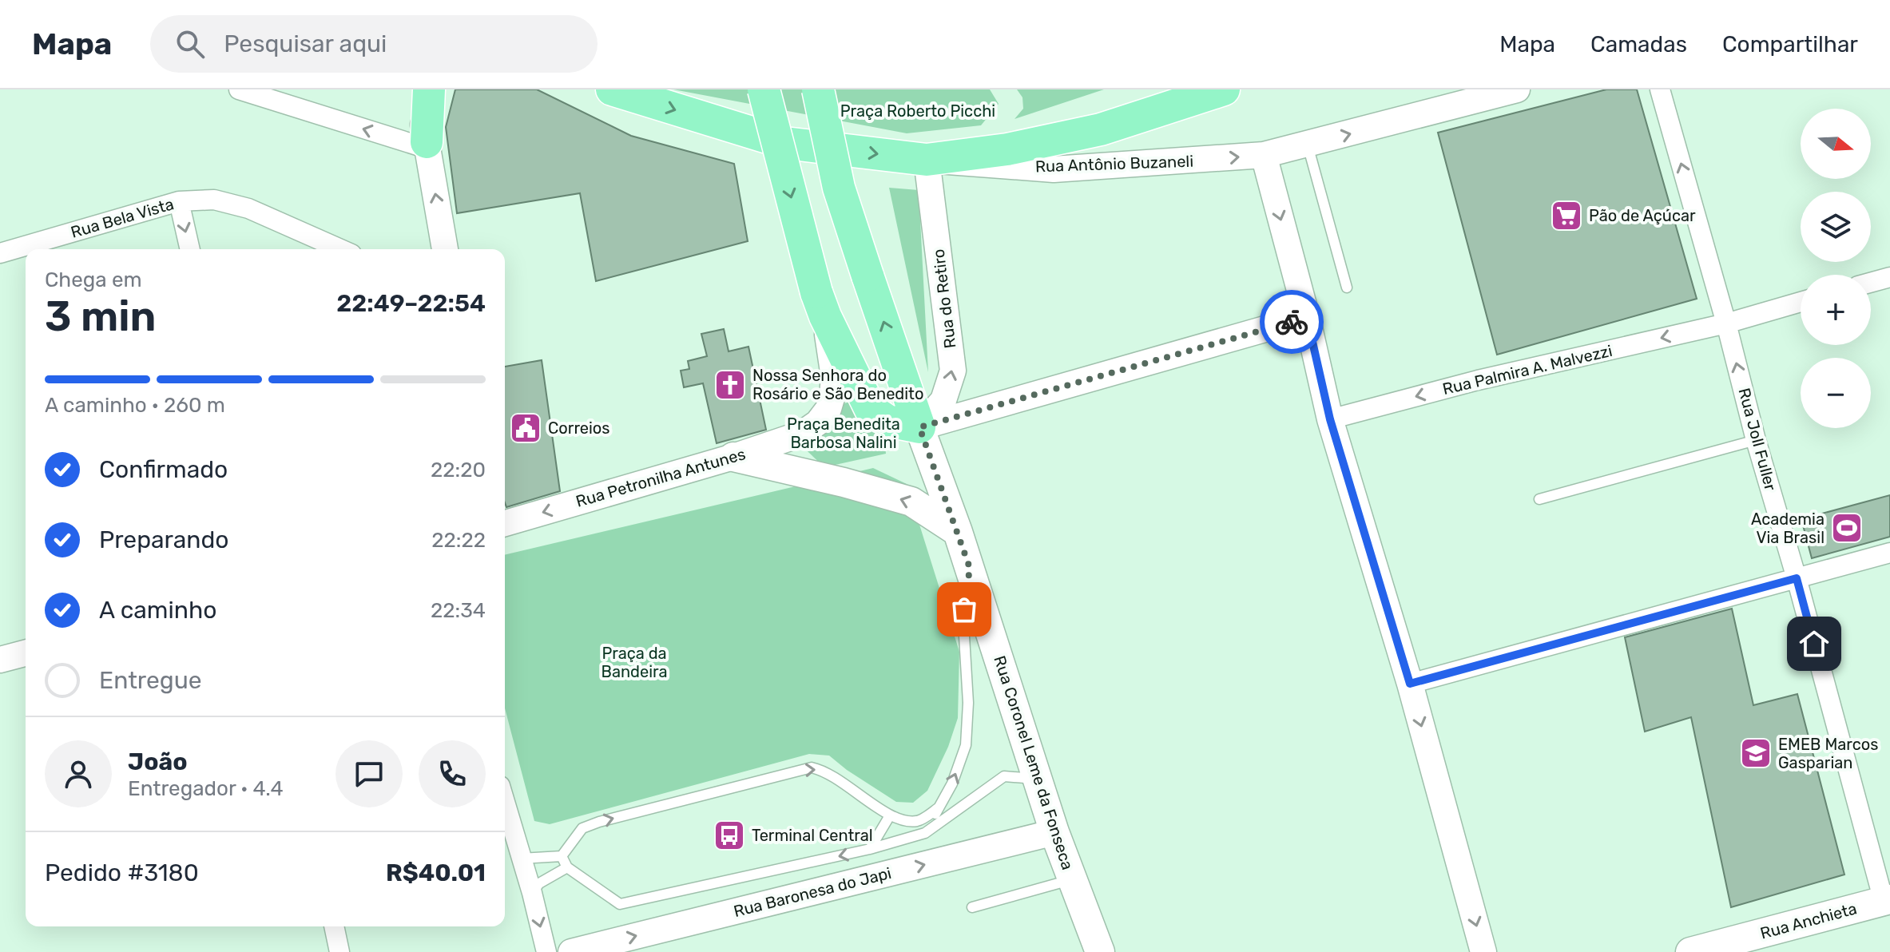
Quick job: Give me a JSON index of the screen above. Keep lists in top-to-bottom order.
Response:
{
  "streets": {
    "main road": ["Rua Coronel Leme da Fonseca", "Rua Anchieta"],
    "street": [
      "Rua Antônio Buzaneli",
      "Rua Bela Vista",
      "Rua do Retiro",
      "Rua Palmira A. Malvezzi",
      "Rua Joll Fuller",
      "Rua Petronilha Antunes",
      "Rua Baronesa do Japi"
    ]
  },
  "crossings": [
    ["Rua Antônio Buzaneli", "Rua do Retiro"],
    ["Rua do Retiro", "Rua Coronel Leme da Fonseca"],
    ["Rua Palmira A. Malvezzi", "Rua Joll Fuller"],
    ["Rua Joll Fuller", "Rua Anchieta"],
    ["Rua Coronel Leme da Fonseca", "Rua Baronesa do Japi"]
  ],
  "one_way": [
    "Rua do Retiro",
    "Rua Palmira A. Malvezzi",
    "Rua Joll Fuller",
    "Rua Petronilha Antunes",
    "Rua Baronesa do Japi"
  ],
  "parks": ["Praça Roberto Picchi", "Praça Benedita Barbosa Nalini", "Praça da Bandeira"],
  "places": {
    "supermarket": ["Pão de Açúcar"],
    "church": ["Nossa Senhora do Rosário e São Benedito"],
    "public building": ["Correios"],
    "sports": ["Academia Via Brasil"],
    "school or university": ["EMEB Marcos Gasparian"],
    "bus stop": ["Terminal Central"]
  },
  "north": "right",
  "page": {
    "header": "Mapa",
    "search": "Pesquisar aqui",
    "nav": ["Mapa", "Camadas", "Compartilhar"],
    "map_buttons": ["+", "−"],
    "heading": ["3 min", "Chega em", "22:49–22:54"],
    "panel": [
      "João",
      "Entregador · 4.4",
      "Pedido #3180",
      "R$40.01"
    ],
    "bar": "A caminho · 260 m",
    "list": [
      ["Confirmado", "22:20"],
      ["Preparando", "22:22"],
      ["A caminho", "22:34"],
      "Entregue"
    ]
  }
}
